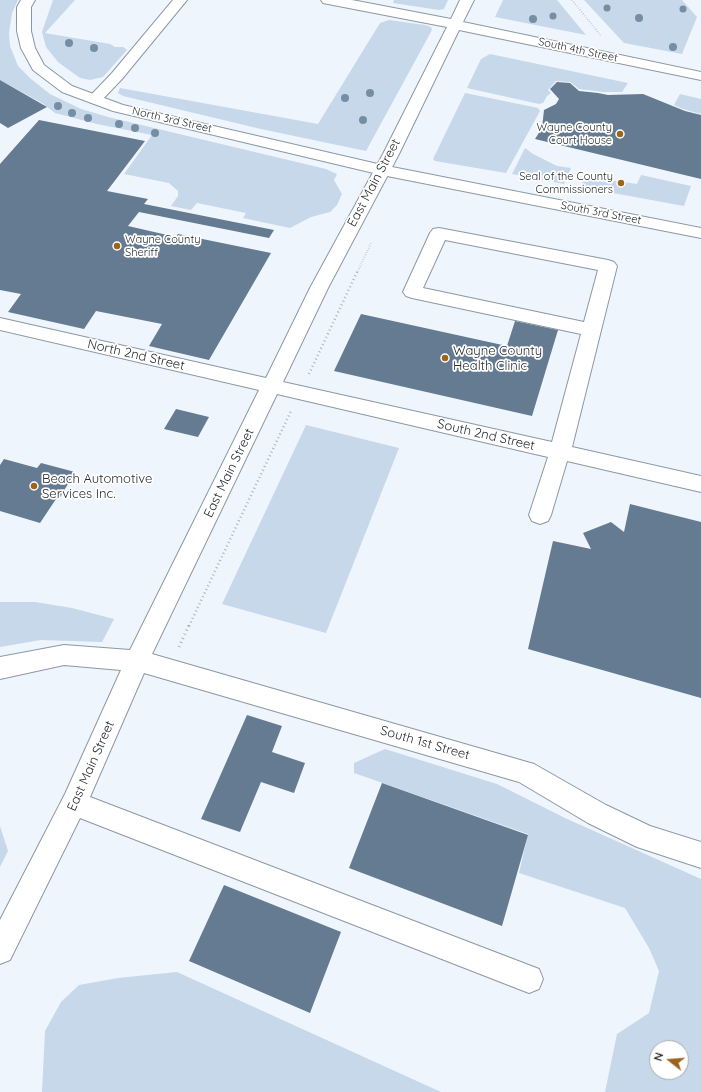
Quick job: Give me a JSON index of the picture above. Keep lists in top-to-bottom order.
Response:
{
  "streets": {
    "street": [
      "South 4th Street",
      "North 3rd Street",
      "East Main Street",
      "South 3rd Street",
      "North 2nd Street",
      "South 2nd Street",
      "South 1st Street"
    ]
  },
  "crossings": [
    ["South 4th Street", "East Main Street"],
    ["North 3rd Street", "East Main Street"],
    ["North 3rd Street", "South 3rd Street"],
    ["East Main Street", "South 3rd Street"],
    ["East Main Street", "North 2nd Street"],
    ["East Main Street", "South 2nd Street"],
    ["East Main Street", "South 1st Street"],
    ["North 2nd Street", "South 2nd Street"]
  ],
  "places": [
    "Wayne County Court House",
    "Seal of the County Commissioners",
    "Wayne County Sheriff",
    "Wayne County Health Clinic",
    "Beach Automotive Services Inc."
  ],
  "north": "left"
}
